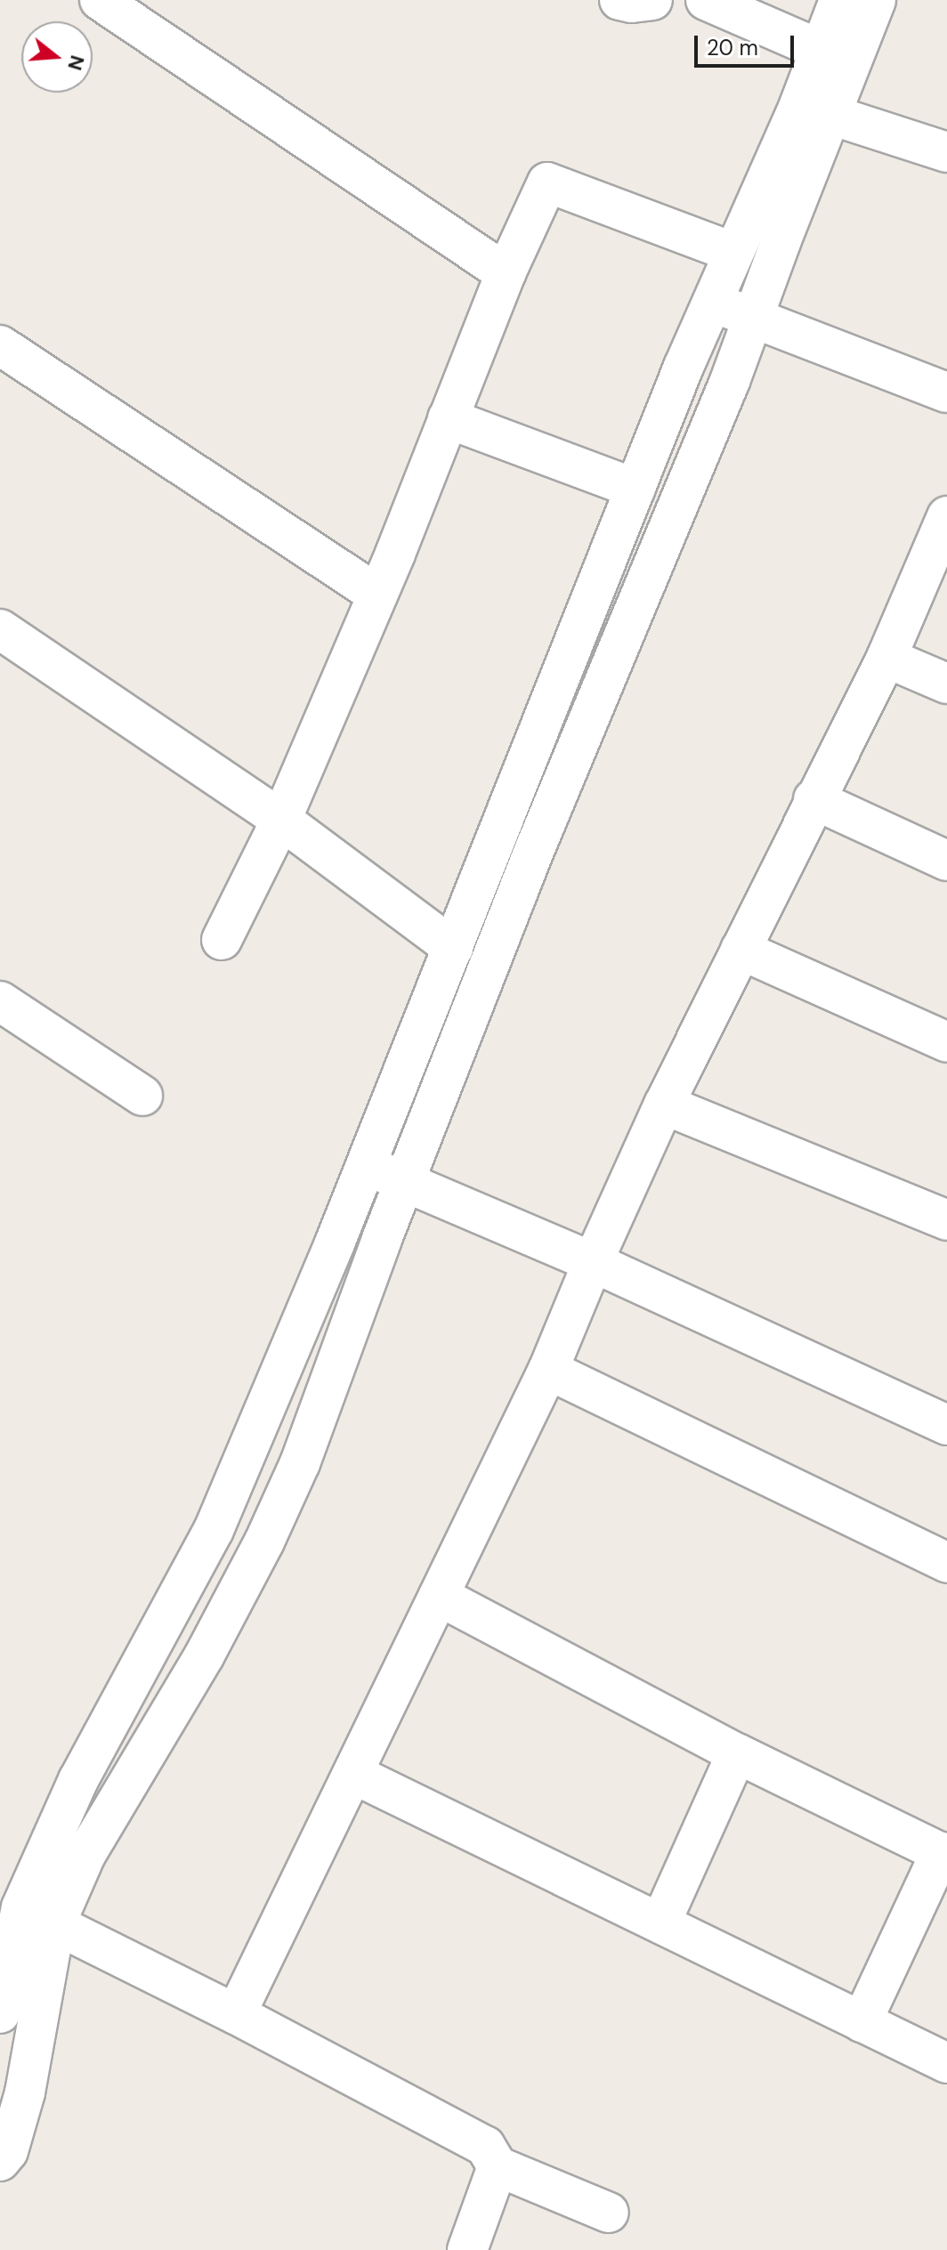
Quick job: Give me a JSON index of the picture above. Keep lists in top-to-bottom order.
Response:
{
  "scale_bar": "20 m",
  "north": "right"
}
